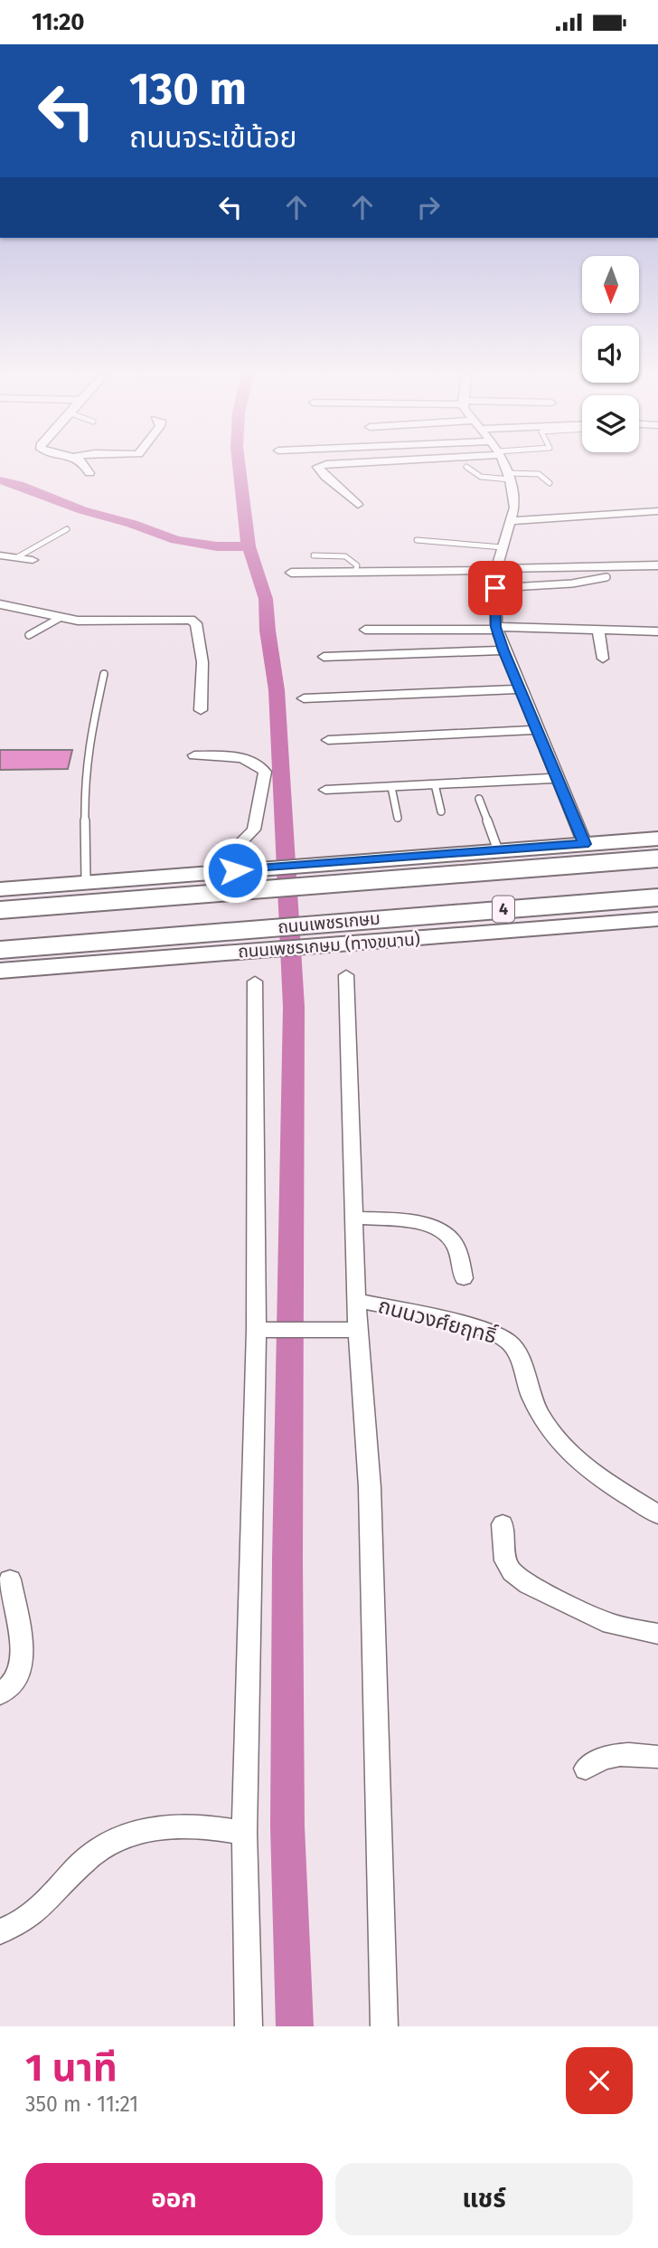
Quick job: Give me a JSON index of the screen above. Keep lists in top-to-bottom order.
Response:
{
  "streets": {
    "highway": ["4", "ถนนเพชรเกษม"],
    "main road": ["ถนนเพชรเกษม (ทางขนาน)"],
    "street": ["ถนนวงศ์ยฤทธิ์"]
  },
  "crossings": [
    ["ถนนเพชรเกษม", "ถนนเพชรเกษม (ทางขนาน)"]
  ],
  "north": "bottom",
  "page": {
    "status": "11:20",
    "turn": ["130 m", "ถนนจระเข้น้อย"],
    "heading": ["1 นาที", "350 m · 11:21"],
    "buttons": ["ออก", "แชร์"]
  }
}
